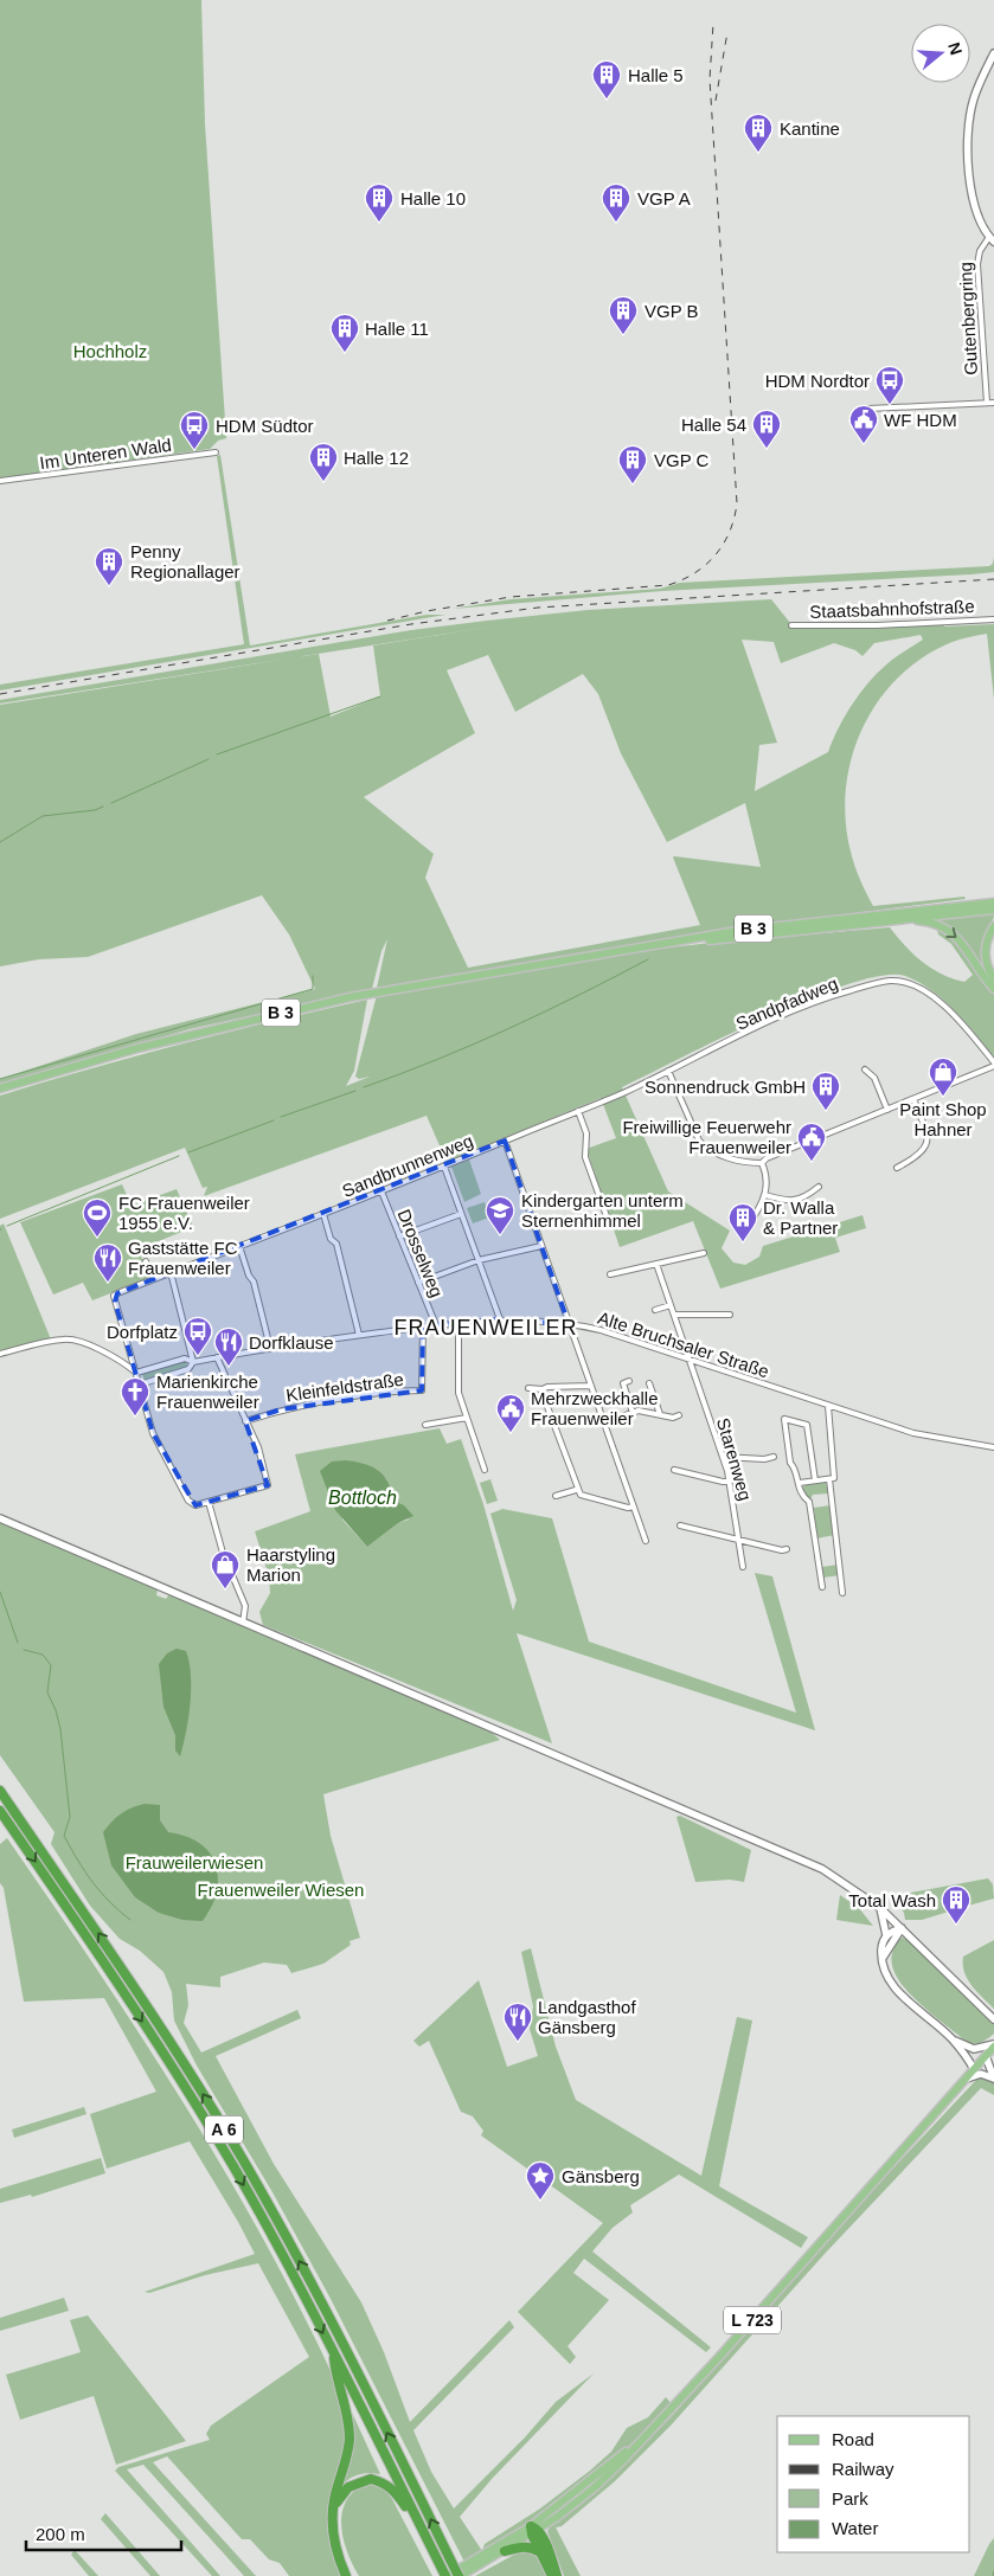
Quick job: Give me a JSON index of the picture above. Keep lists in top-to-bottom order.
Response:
{
  "streets": {
    "highway": ["A 6"],
    "main road": ["Gutenbergring", "B 3", "L 723"],
    "street": [
      "Im Unteren Wald",
      "Staatsbahnhofstraße",
      "Sandpfadweg",
      "Sandbrunnenweg",
      "Drosselweg",
      "Alte Bruchsaler Straße",
      "Kleinfeldstraße",
      "Starenweg"
    ]
  },
  "crossings": [
    ["Sandpfadweg", "Sandbrunnenweg"],
    ["Sandbrunnenweg", "Drosselweg"],
    ["Drosselweg", "Alte Bruchsaler Straße"],
    ["Alte Bruchsaler Straße", "Kleinfeldstraße"],
    ["Alte Bruchsaler Straße", "Starenweg"],
    ["A 6", "L 723"]
  ],
  "districts": ["FRAUENWEILER"],
  "water": ["Bottloch"],
  "parks": ["Hochholz", "Frauweilerwiesen", "Frauenweiler Wiesen"],
  "places": {
    "building": [
      "Halle 5",
      "Kantine",
      "Halle 10",
      "VGP A",
      "VGP B",
      "Halle 11",
      "Halle 54",
      "Halle 12",
      "VGP C",
      "Penny Regionallager",
      "Sonnendruck GmbH",
      "Dr. Walla & Partner",
      "Total Wash"
    ],
    "bus stop": ["HDM Nordtor", "HDM Südtor", "Dorfplatz"],
    "public building": ["WF HDM", "Freiwillige Feuerwehr Frauenweiler", "Mehrzweckhalle Frauenweiler"],
    "shop": ["Paint Shop Hahner", "Haarstyling Marion"],
    "school or university": ["Kindergarten unterm Sternenhimmel"],
    "sports": ["FC Frauenweiler 1955 e.V."],
    "restaurant": ["Gaststätte FC Frauenweiler", "Dorfklause", "Landgasthof Gänsberg"],
    "church": ["Marienkirche Frauenweiler"],
    "place": ["Gänsberg"]
  },
  "legend": [
    "Road",
    "Railway",
    "Park",
    "Water"
  ],
  "scale_bar": "200 m",
  "north": "right"
}
